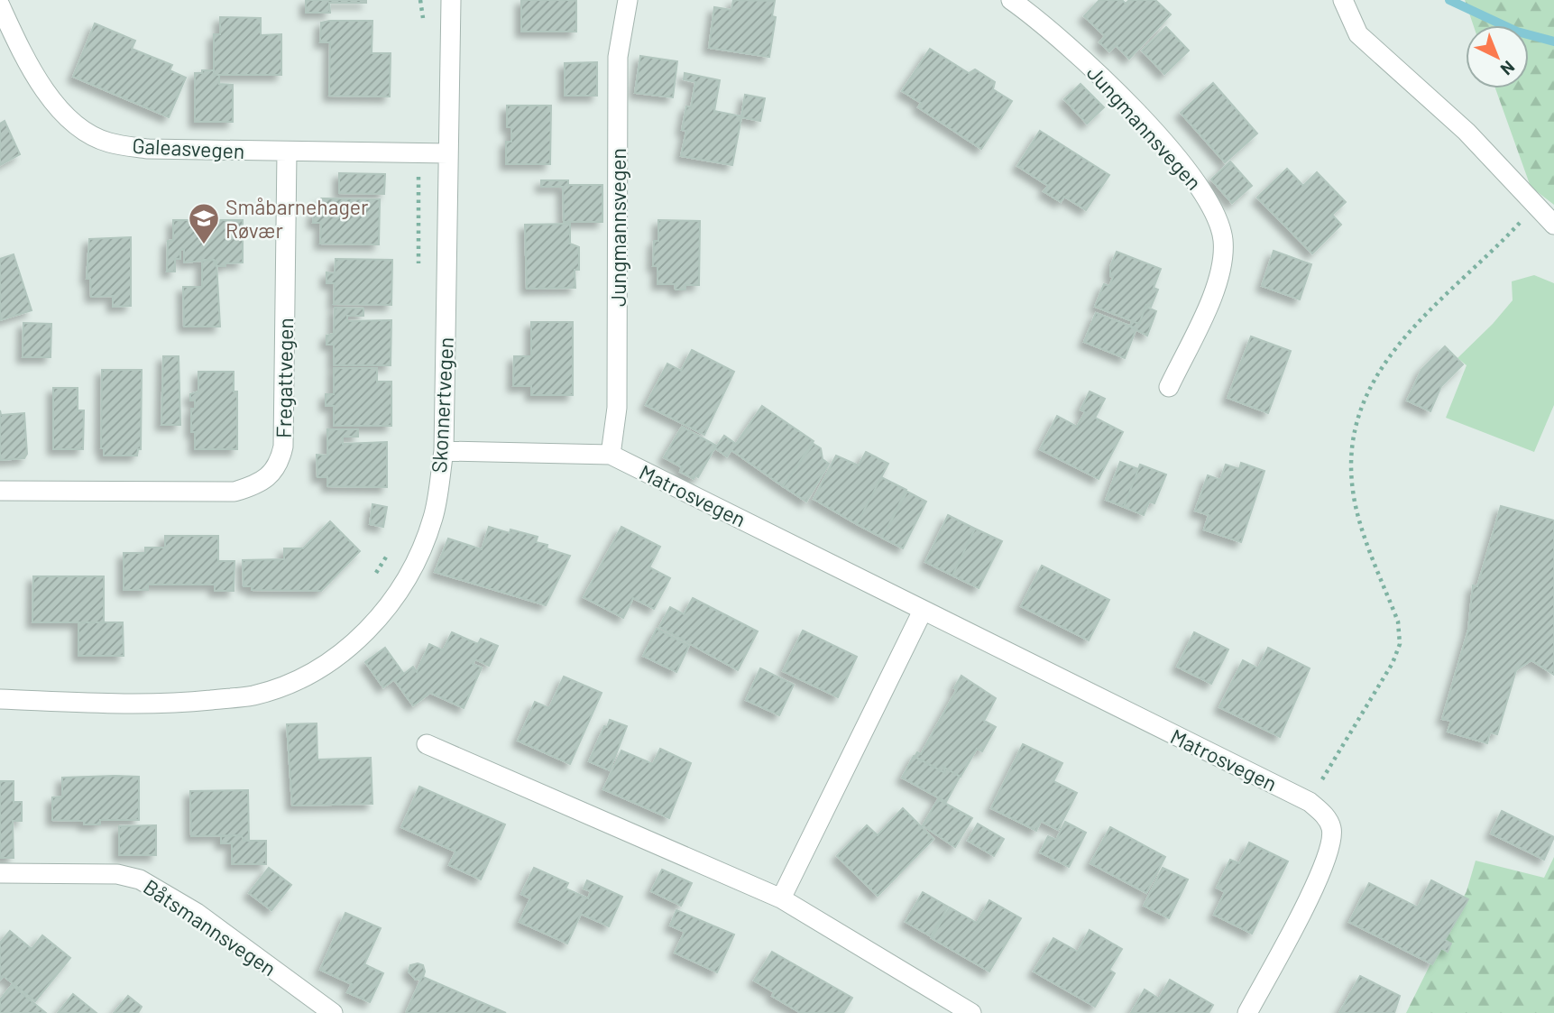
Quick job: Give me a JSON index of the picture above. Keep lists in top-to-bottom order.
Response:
{
  "streets": {
    "street": [
      "Jungmannsvegen",
      "Galeasvegen",
      "Fregattvegen",
      "Skonnertvegen",
      "Matrosvegen",
      "Båtsmannsvegen"
    ]
  },
  "crossings": [
    ["Jungmannsvegen", "Matrosvegen"],
    ["Galeasvegen", "Fregattvegen"],
    ["Galeasvegen", "Skonnertvegen"],
    ["Skonnertvegen", "Matrosvegen"]
  ],
  "places": {
    "school or university": ["Småbarnehager Røvær"]
  },
  "north": "bottom right"
}
